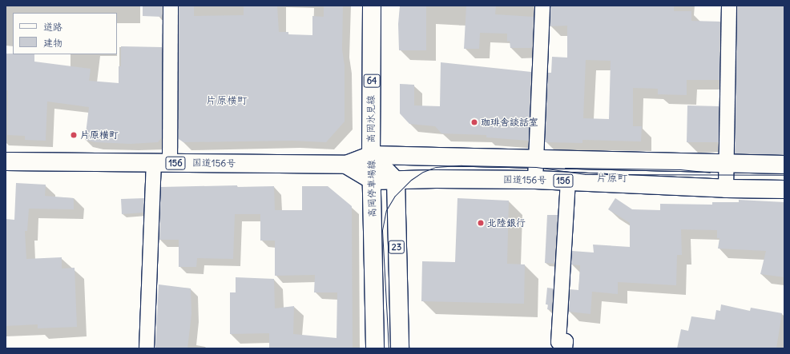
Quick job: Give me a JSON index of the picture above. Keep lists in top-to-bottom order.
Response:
{
  "streets": {
    "main road": [
      "64",
      "高岡氷見線",
      "156",
      "国道156号",
      "高岡停車場線",
      "23"
    ]
  },
  "crossings": [
    ["高岡氷見線", "国道156号"],
    ["高岡氷見線", "高岡停車場線"],
    ["国道156号", "高岡停車場線"],
    ["国道156号", "23"],
    ["高岡停車場線", "23"]
  ],
  "districts": ["片原横町", "片原町"],
  "places": ["珈琲舎談話室", "片原横町", "北陸銀行"],
  "legend": ["道路", "建物"]
}
